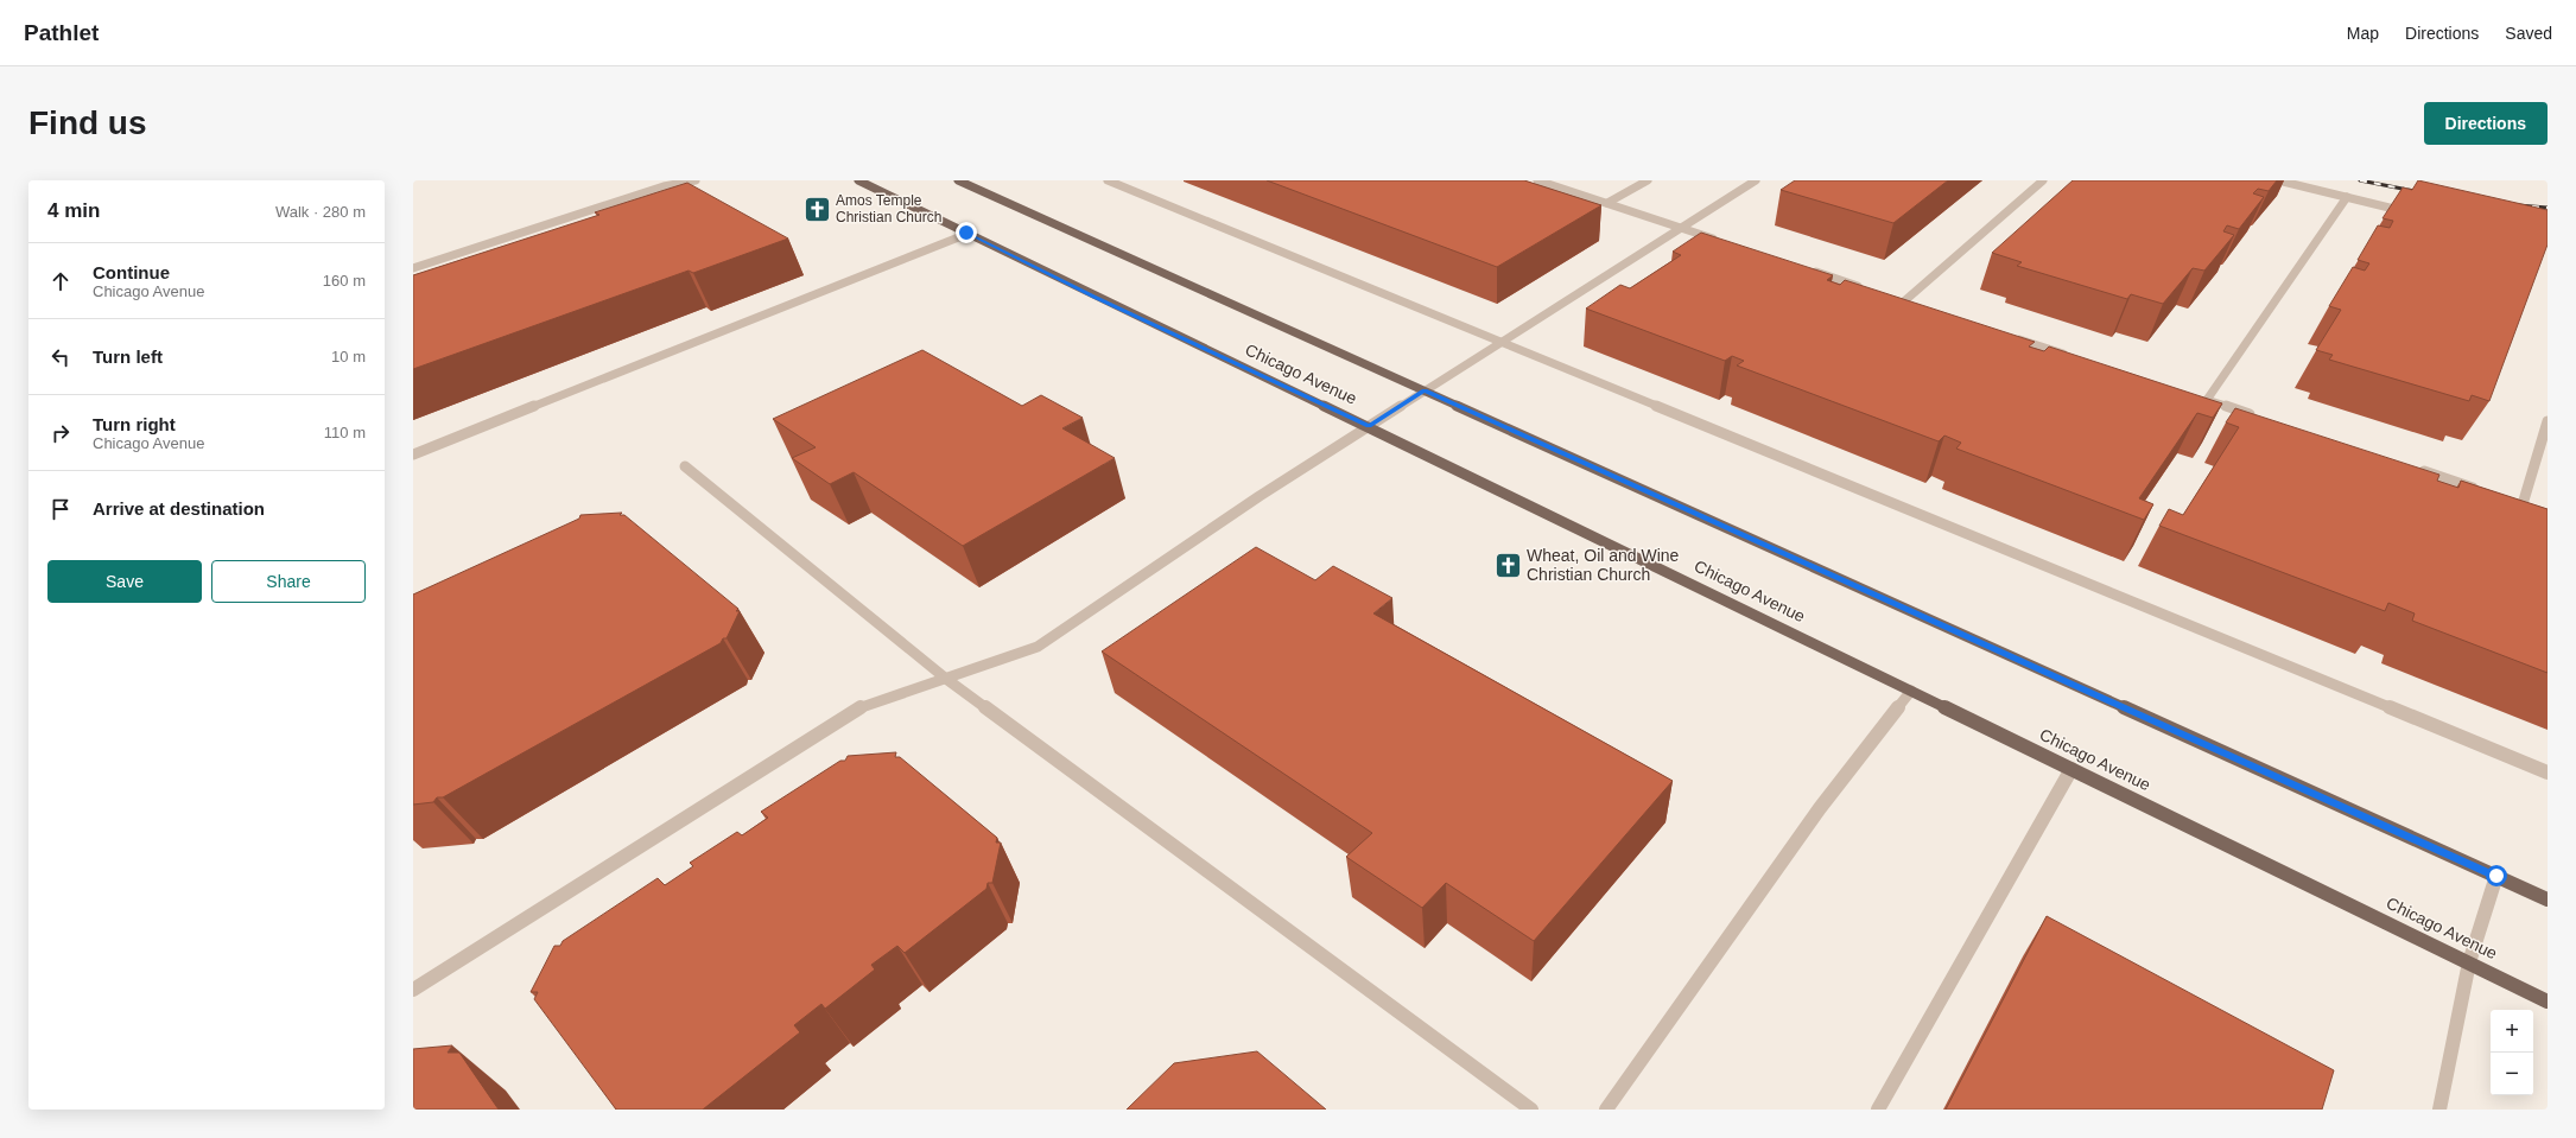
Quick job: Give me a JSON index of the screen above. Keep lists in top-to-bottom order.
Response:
{
  "streets": {
    "main road": ["Chicago Avenue"]
  },
  "places": {
    "church": ["Amos Temple Christian Church", "Wheat, Oil and Wine Christian Church"]
  },
  "page": {
    "header": "Pathlet",
    "nav": ["Map", "Directions", "Saved"],
    "buttons": [
      "Directions",
      ["Save", "Share"]
    ],
    "title": "Find us",
    "heading": ["4 min", "Walk · 280 m"],
    "list": [
      ["Continue", "Chicago Avenue", "160 m"],
      ["Turn left", "10 m"],
      ["Turn right", "Chicago Avenue", "110 m"],
      "Arrive at destination"
    ],
    "map_buttons": ["+", "−"]
  }
}
